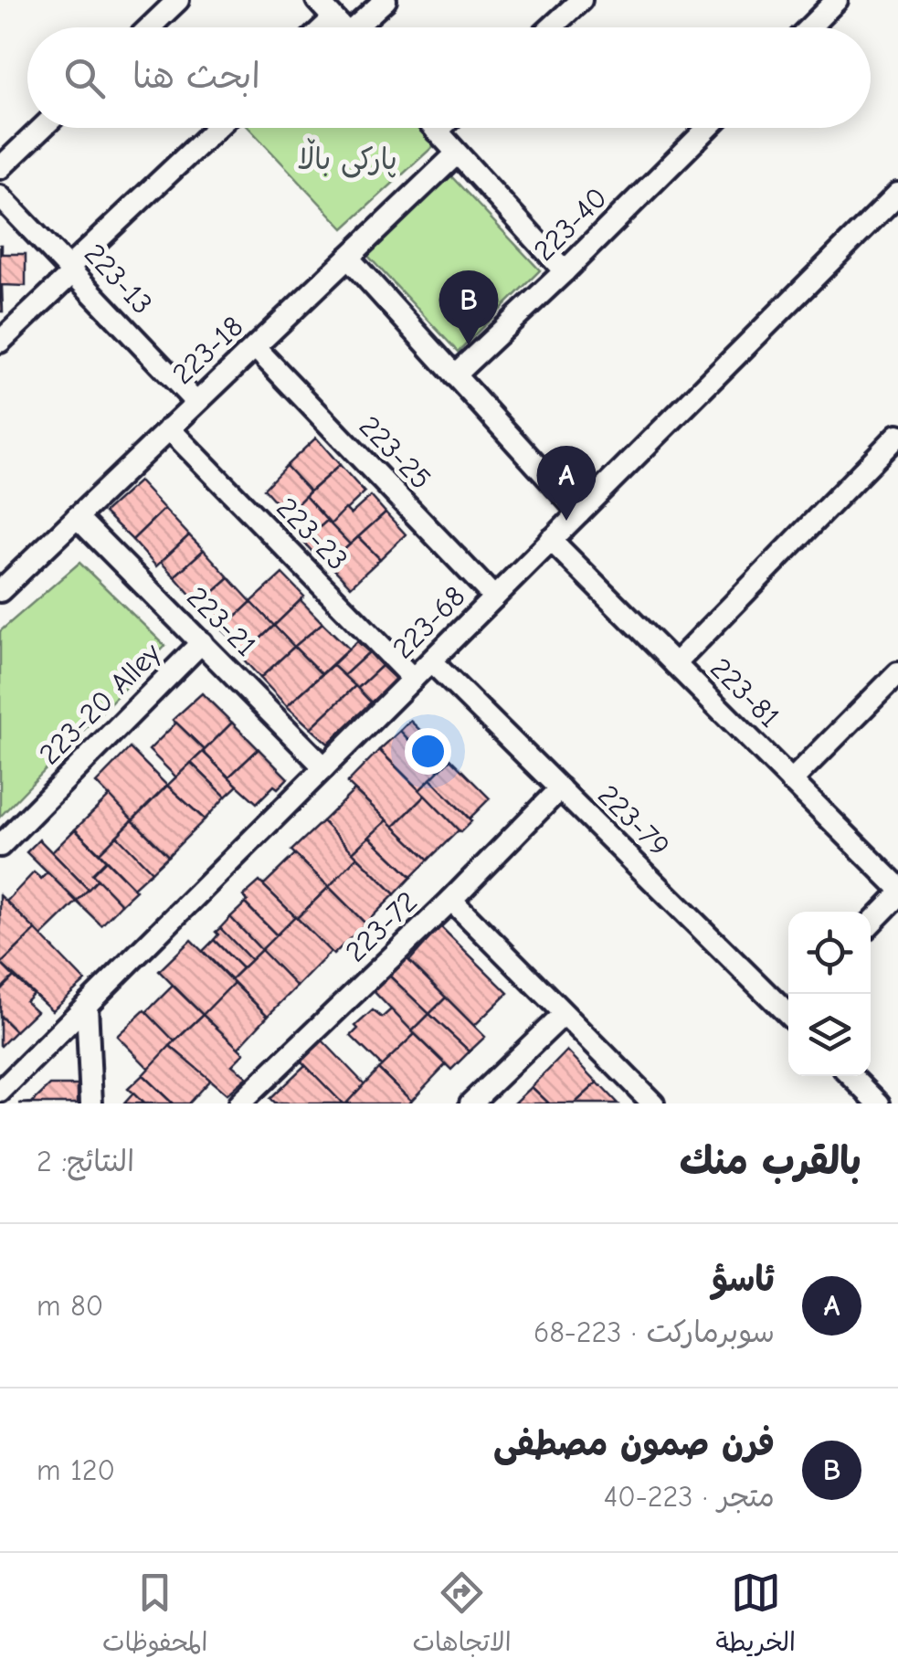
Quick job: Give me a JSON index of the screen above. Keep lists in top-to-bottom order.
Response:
{
  "streets": {
    "street": [
      "223-40",
      "223-13",
      "223-18",
      "223-25",
      "223-23",
      "223-21",
      "223-68",
      "223-81",
      "223-20 Alley",
      "223-79",
      "223-72"
    ]
  },
  "crossings": [
    ["223-13", "223-18"],
    ["223-18", "223-25"],
    ["223-18", "223-23"],
    ["223-18", "223-21"],
    ["223-25", "223-68"],
    ["223-23", "223-68"],
    ["223-21", "223-68"],
    ["223-21", "223-20 Alley"],
    ["223-68", "223-81"],
    ["223-68", "223-79"],
    ["223-79", "223-72"]
  ],
  "parks": ["پارکی باڵا"],
  "page": {
    "search": "ابحث هنا",
    "pins": ["B", "A"],
    "heading": ["بالقرب منك", "النتائج: 2"],
    "list": [
      {
        "mark": "A",
        "name": "ئاسؤ",
        "note": "سوبرماركت · 223-68",
        "value": "80 m"
      },
      {
        "mark": "B",
        "name": "فرن صمون مصطفى",
        "note": "متجر · 223-40",
        "value": "120 m"
      }
    ],
    "nav": ["الخريطة", "الاتجاهات", "المحفوظات"]
  }
}
